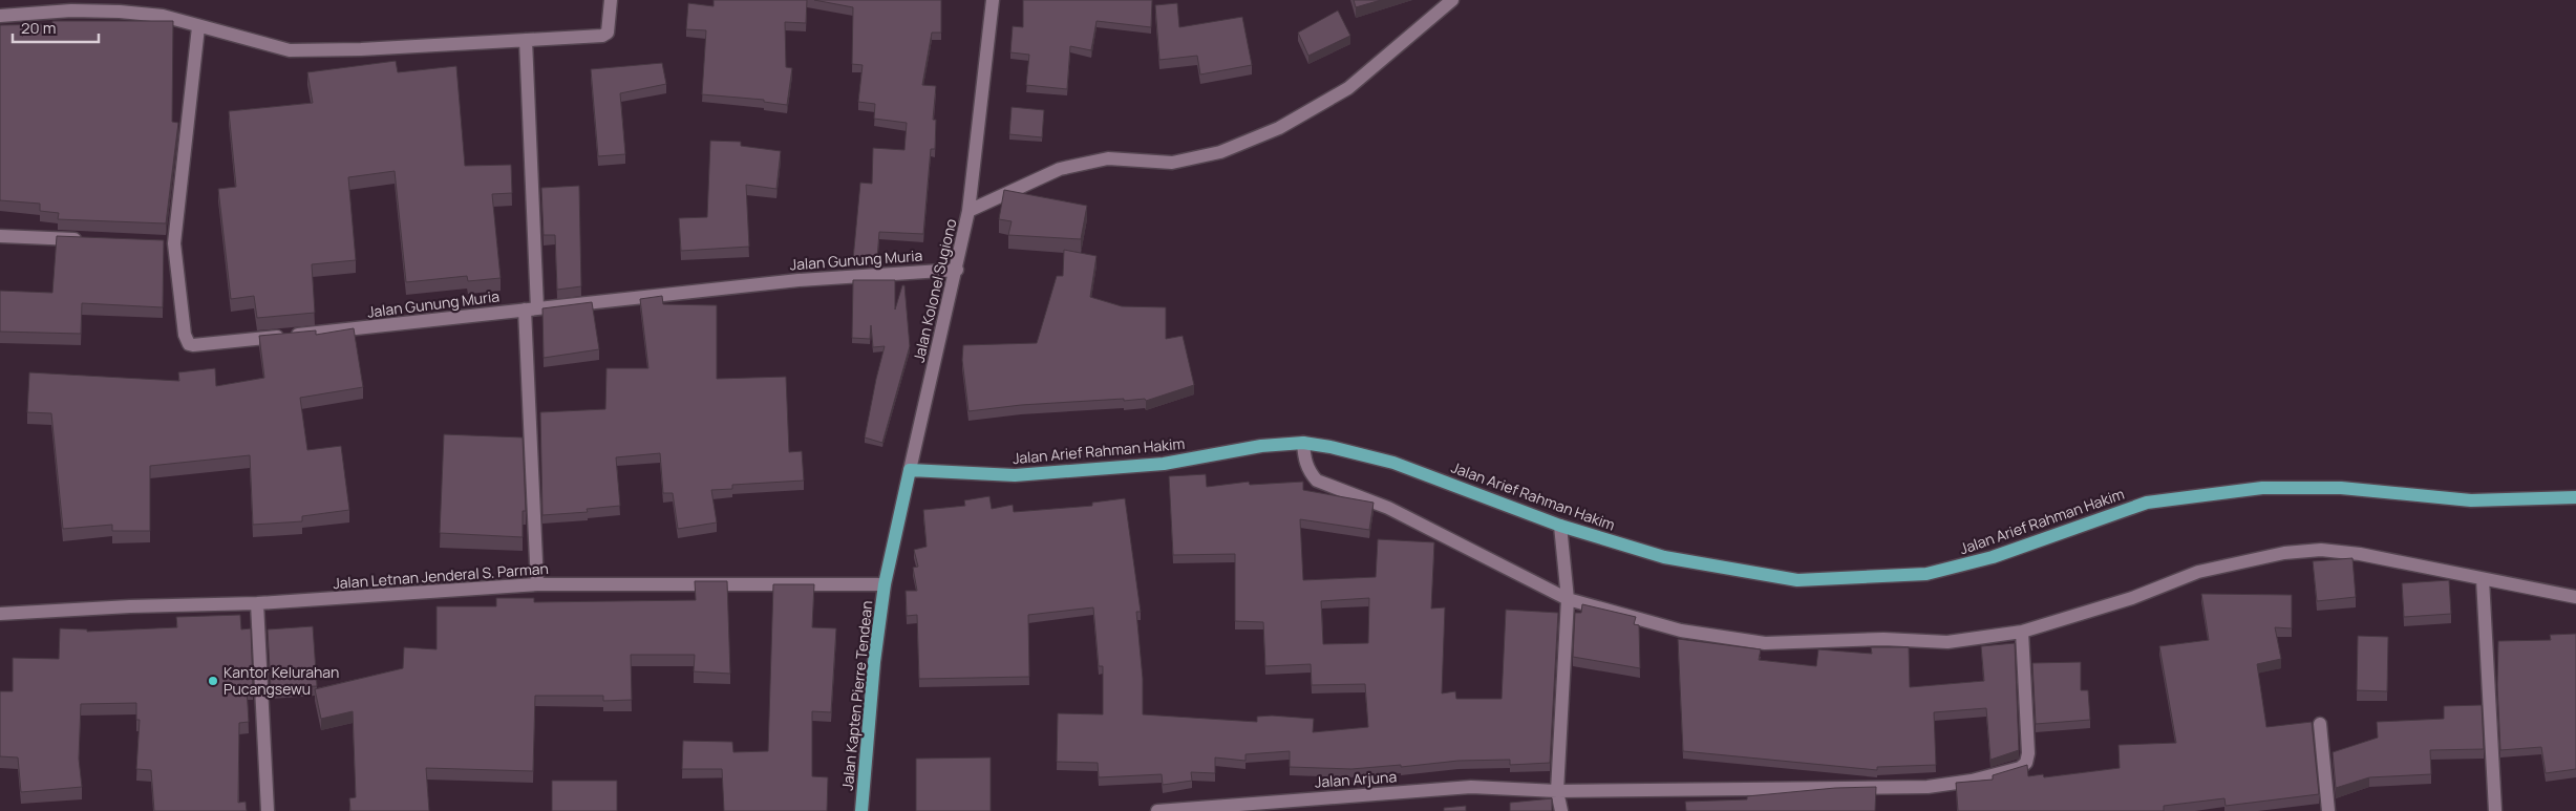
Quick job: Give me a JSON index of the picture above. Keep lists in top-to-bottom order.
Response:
{
  "streets": {
    "main road": ["Jalan Kolonel Sugiono", "Jalan Arief Rahman Hakim", "Jalan Kapten Pierre Tendean"],
    "street": ["Jalan Gunung Muria", "Jalan Letnan Jenderal S. Parman", "Jalan Arjuna"]
  },
  "crossings": [
    ["Jalan Gunung Muria", "Jalan Kolonel Sugiono"],
    ["Jalan Kolonel Sugiono", "Jalan Arief Rahman Hakim"],
    ["Jalan Kolonel Sugiono", "Jalan Letnan Jenderal S. Parman"],
    ["Jalan Kolonel Sugiono", "Jalan Kapten Pierre Tendean"],
    ["Jalan Letnan Jenderal S. Parman", "Jalan Kapten Pierre Tendean"]
  ],
  "places": ["Kantor Kelurahan Pucangsewu"],
  "scale_bar": "20 m"
}
